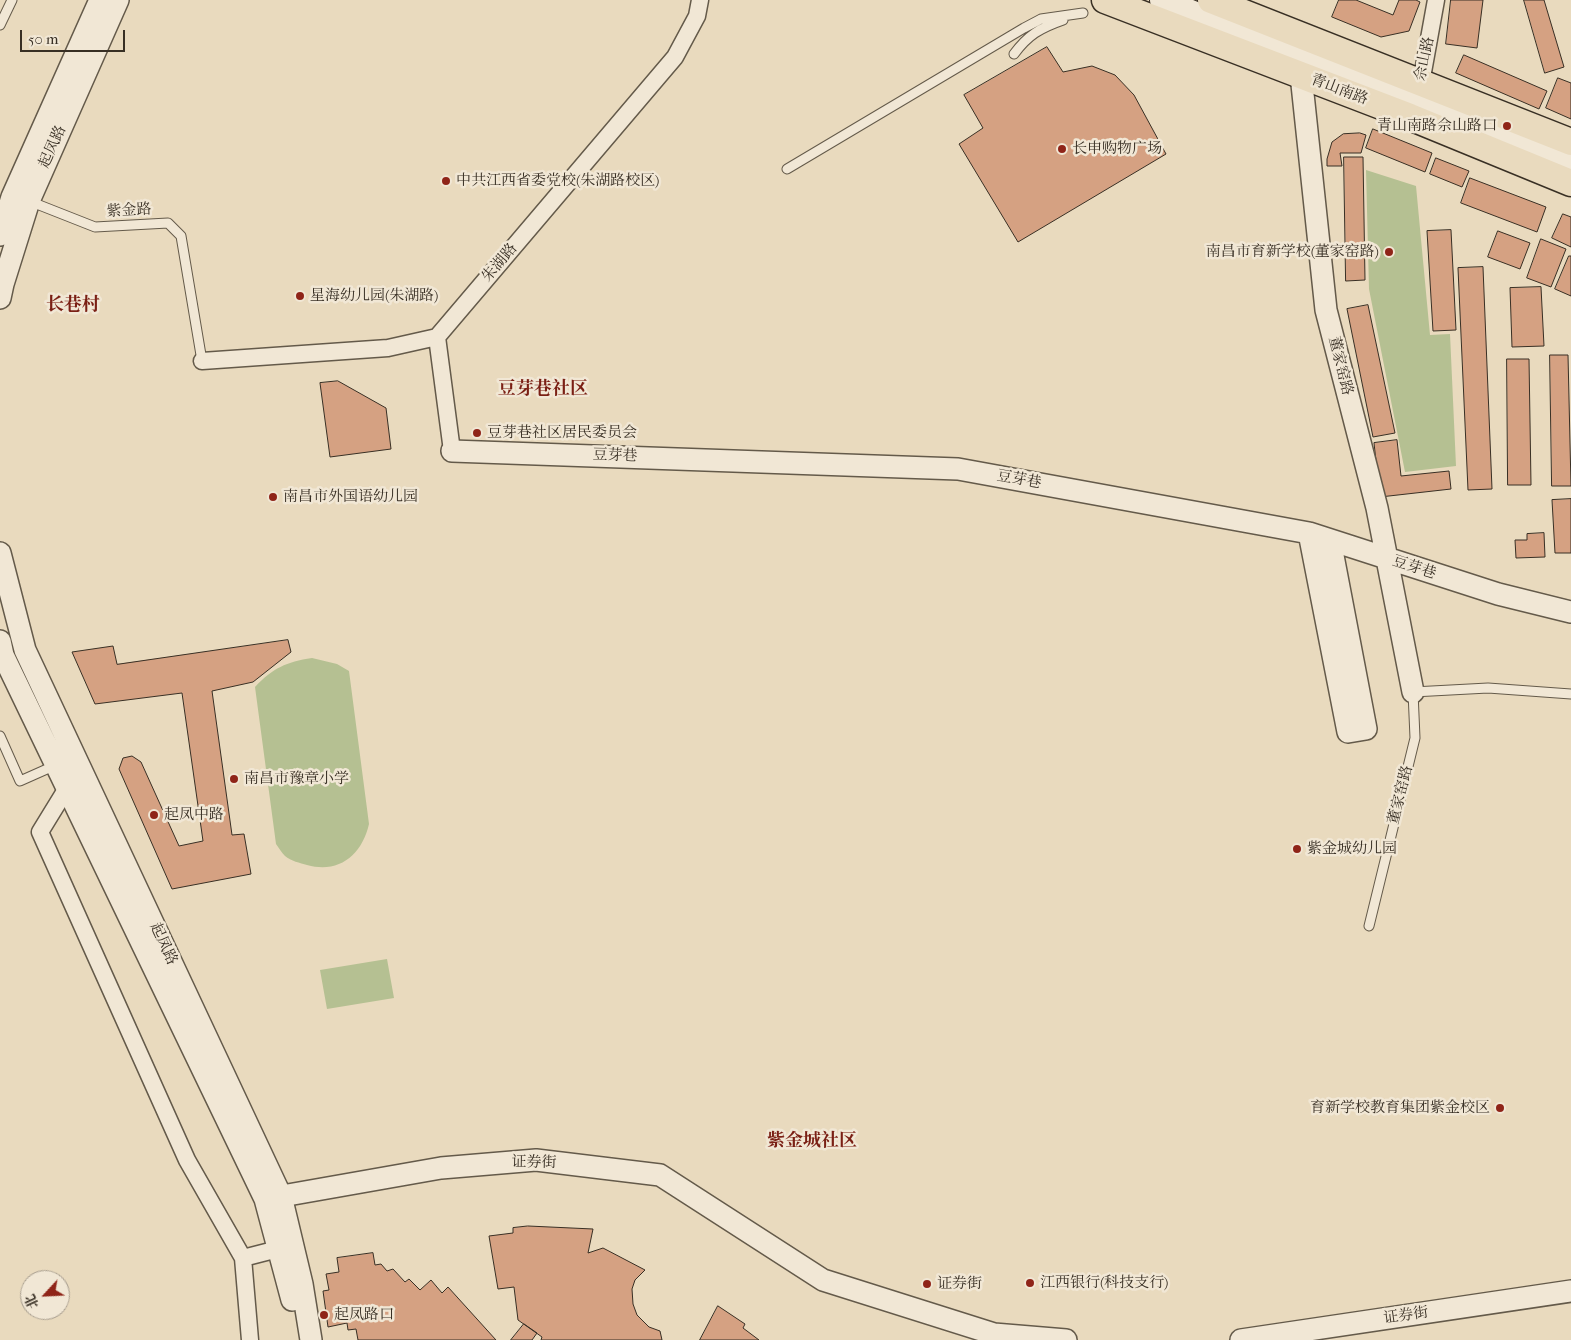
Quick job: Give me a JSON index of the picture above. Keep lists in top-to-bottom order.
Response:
{
  "streets": {
    "main road": ["青山南路"],
    "street": [
      "佘山路",
      "起凤路",
      "朱湖路",
      "董家窑路",
      "豆芽巷",
      "证券街"
    ],
    "lane": ["紫金路"]
  },
  "crossings": [
    ["佘山路", "青山南路"],
    ["青山南路", "董家窑路"],
    ["起凤路", "紫金路"],
    ["起凤路", "证券街"],
    ["董家窑路", "豆芽巷"]
  ],
  "districts": ["长巷村", "豆芽巷社区", "紫金城社区"],
  "places": [
    "青山南路佘山路口",
    "长申购物广场",
    "中共江西省委党校(朱湖路校区)",
    "南昌市育新学校(董家窑路)",
    "星海幼儿园(朱湖路)",
    "豆芽巷社区居民委员会",
    "南昌市外国语幼儿园",
    "南昌市豫章小学",
    "起凤中路",
    "紫金城幼儿园",
    "育新学校教育集团紫金校区",
    "江西银行(科技支行)",
    "证券街",
    "起凤路口"
  ],
  "scale_bar": "50 m",
  "north": "bottom left"
}
